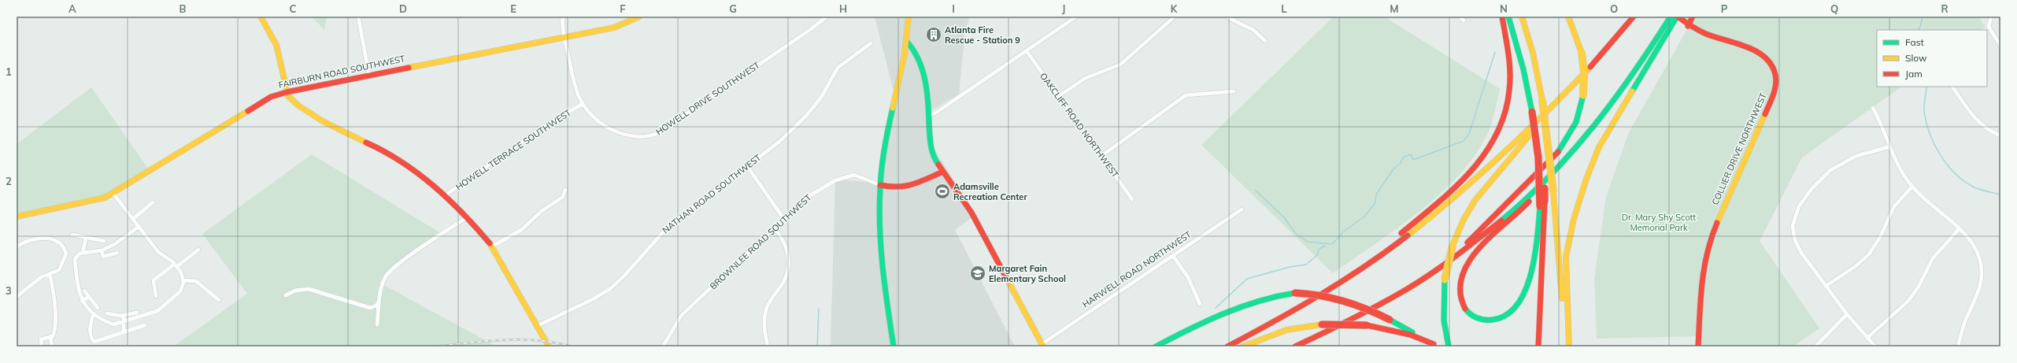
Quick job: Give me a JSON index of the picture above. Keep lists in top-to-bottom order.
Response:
{
  "streets": {
    "main road": ["FAIRBURN ROAD SOUTHWEST", "COLLIER DRIVE NORTHWEST"],
    "street": [
      "HOWELL DRIVE SOUTHWEST",
      "OAKCLIFF ROAD NORTHWEST",
      "HOWELL TERRACE SOUTHWEST",
      "NATHAN ROAD SOUTHWEST",
      "BROWNLEE ROAD SOUTHWEST",
      "HARWELL ROAD NORTHWEST"
    ]
  },
  "crossings": [
    ["FAIRBURN ROAD SOUTHWEST", "HOWELL DRIVE SOUTHWEST"],
    ["HOWELL DRIVE SOUTHWEST", "HOWELL TERRACE SOUTHWEST"]
  ],
  "parks": ["Dr. Mary Shy Scott Memorial Park"],
  "places": {
    "building": ["Atlanta Fire Rescue - Station 9"],
    "sports": ["Adamsville Recreation Center"],
    "school or university": ["Margaret Fain Elementary School"]
  },
  "legend": ["Fast", "Slow", "Jam"],
  "grid": {
    "columns": [
      "A",
      "B",
      "C",
      "D",
      "E",
      "F",
      "G",
      "H",
      "I",
      "J",
      "K",
      "L",
      "M",
      "N",
      "O",
      "P",
      "Q",
      "R"
    ],
    "rows": ["1", "2", "3"]
  }
}
